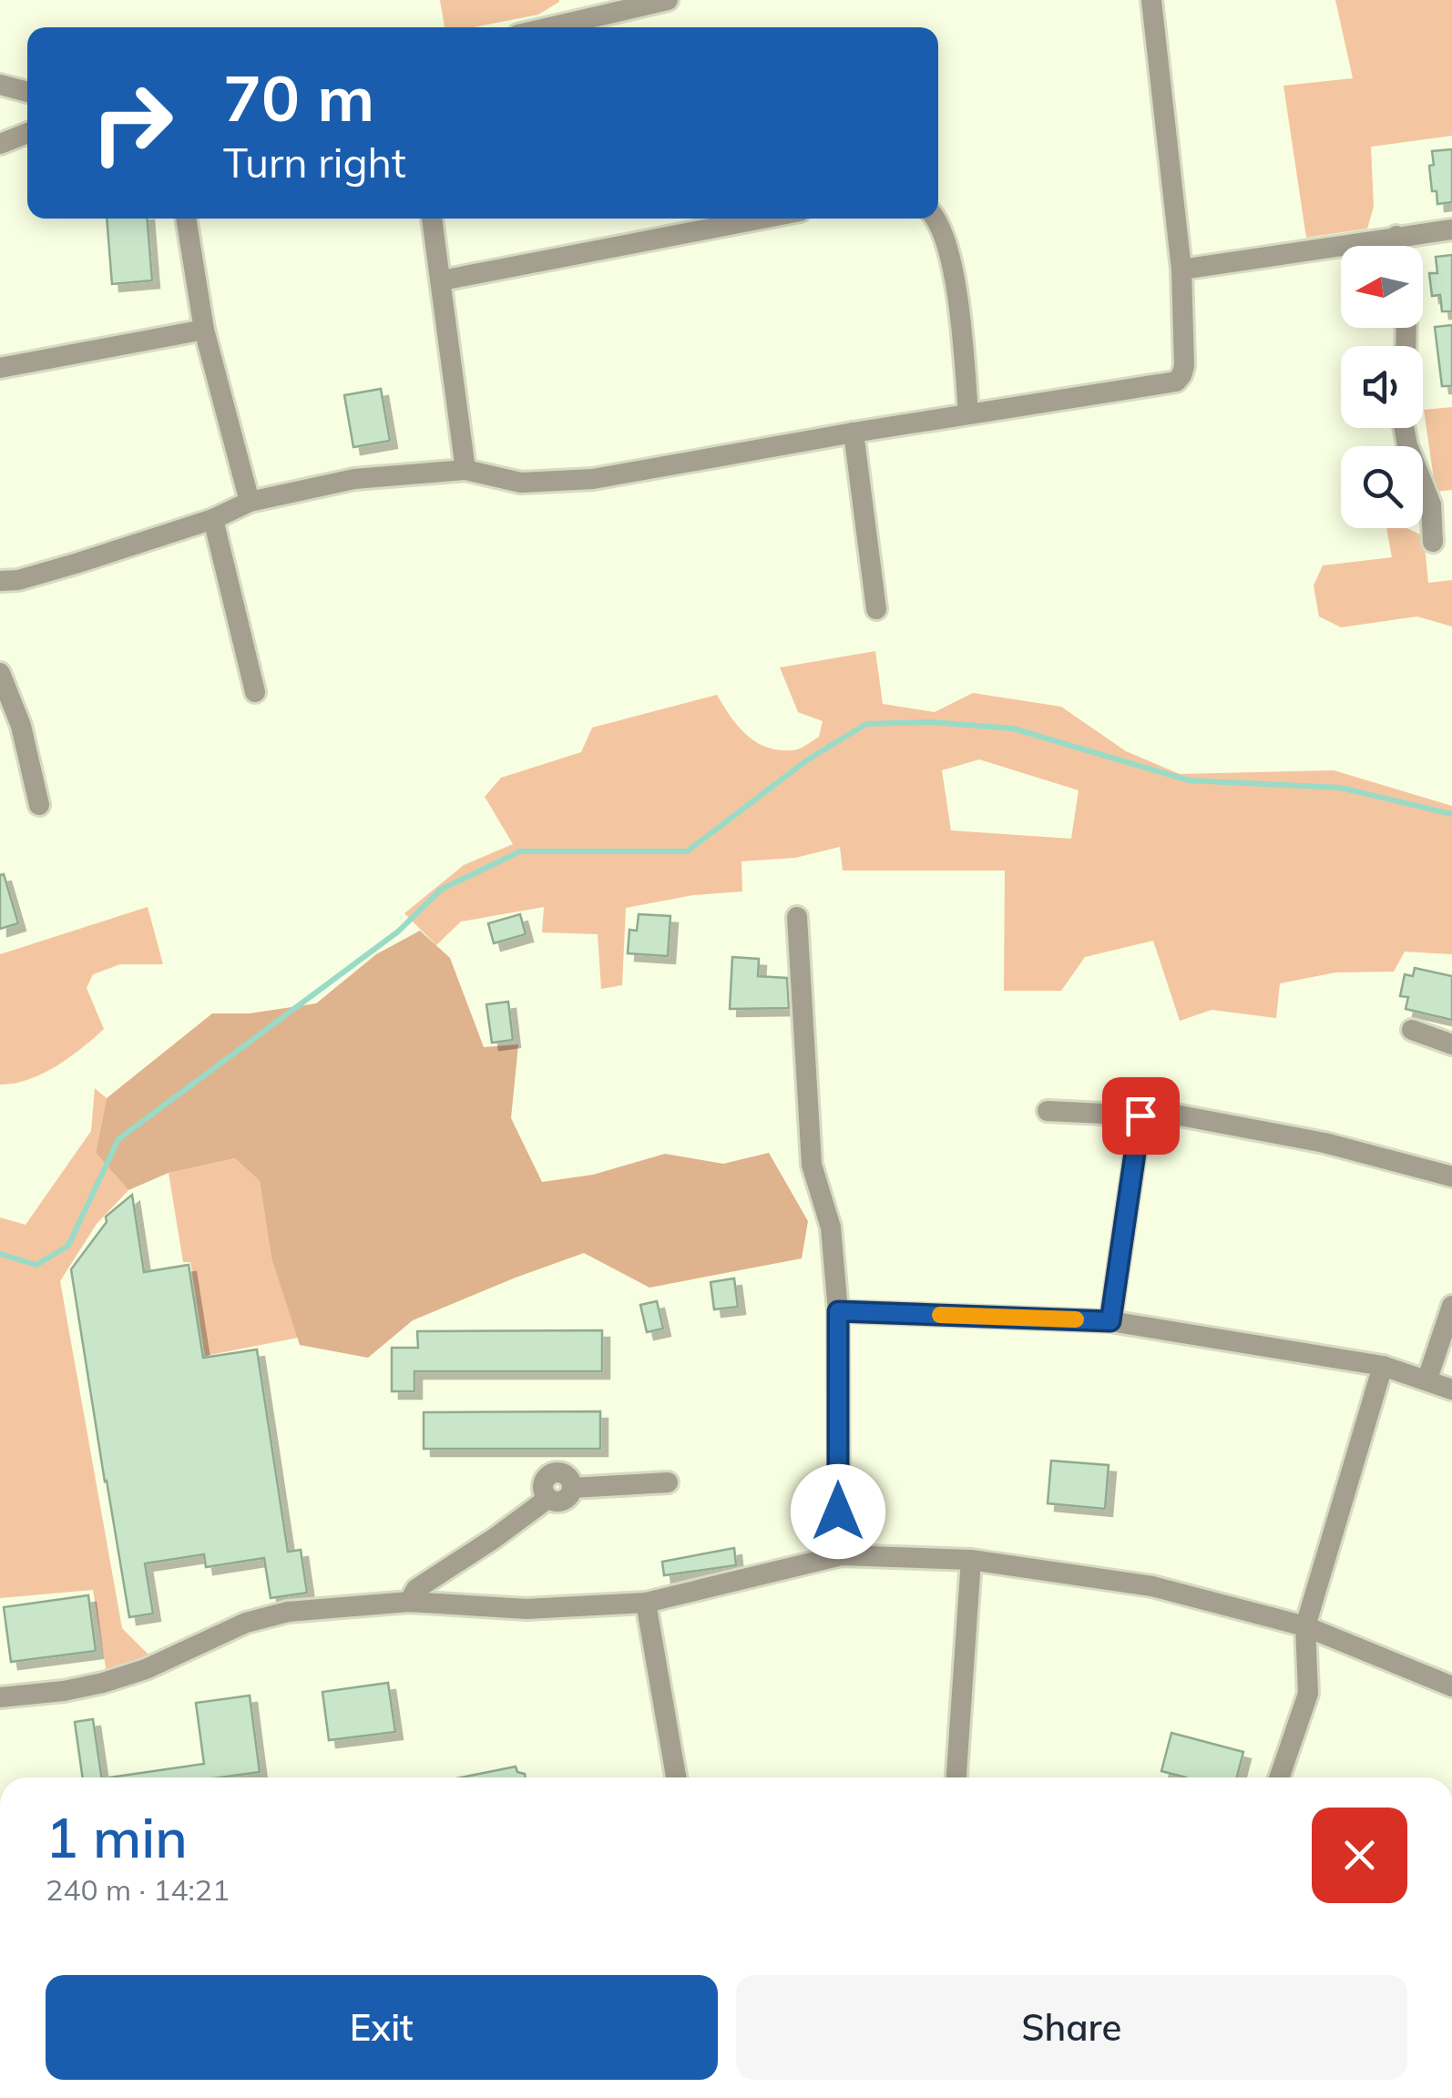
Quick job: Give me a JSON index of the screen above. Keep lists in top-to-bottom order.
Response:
{
  "north": "left",
  "page": {
    "turn": ["70 m", "Turn right"],
    "heading": ["1 min", "240 m · 14:21"],
    "buttons": ["Exit", "Share"]
  }
}
